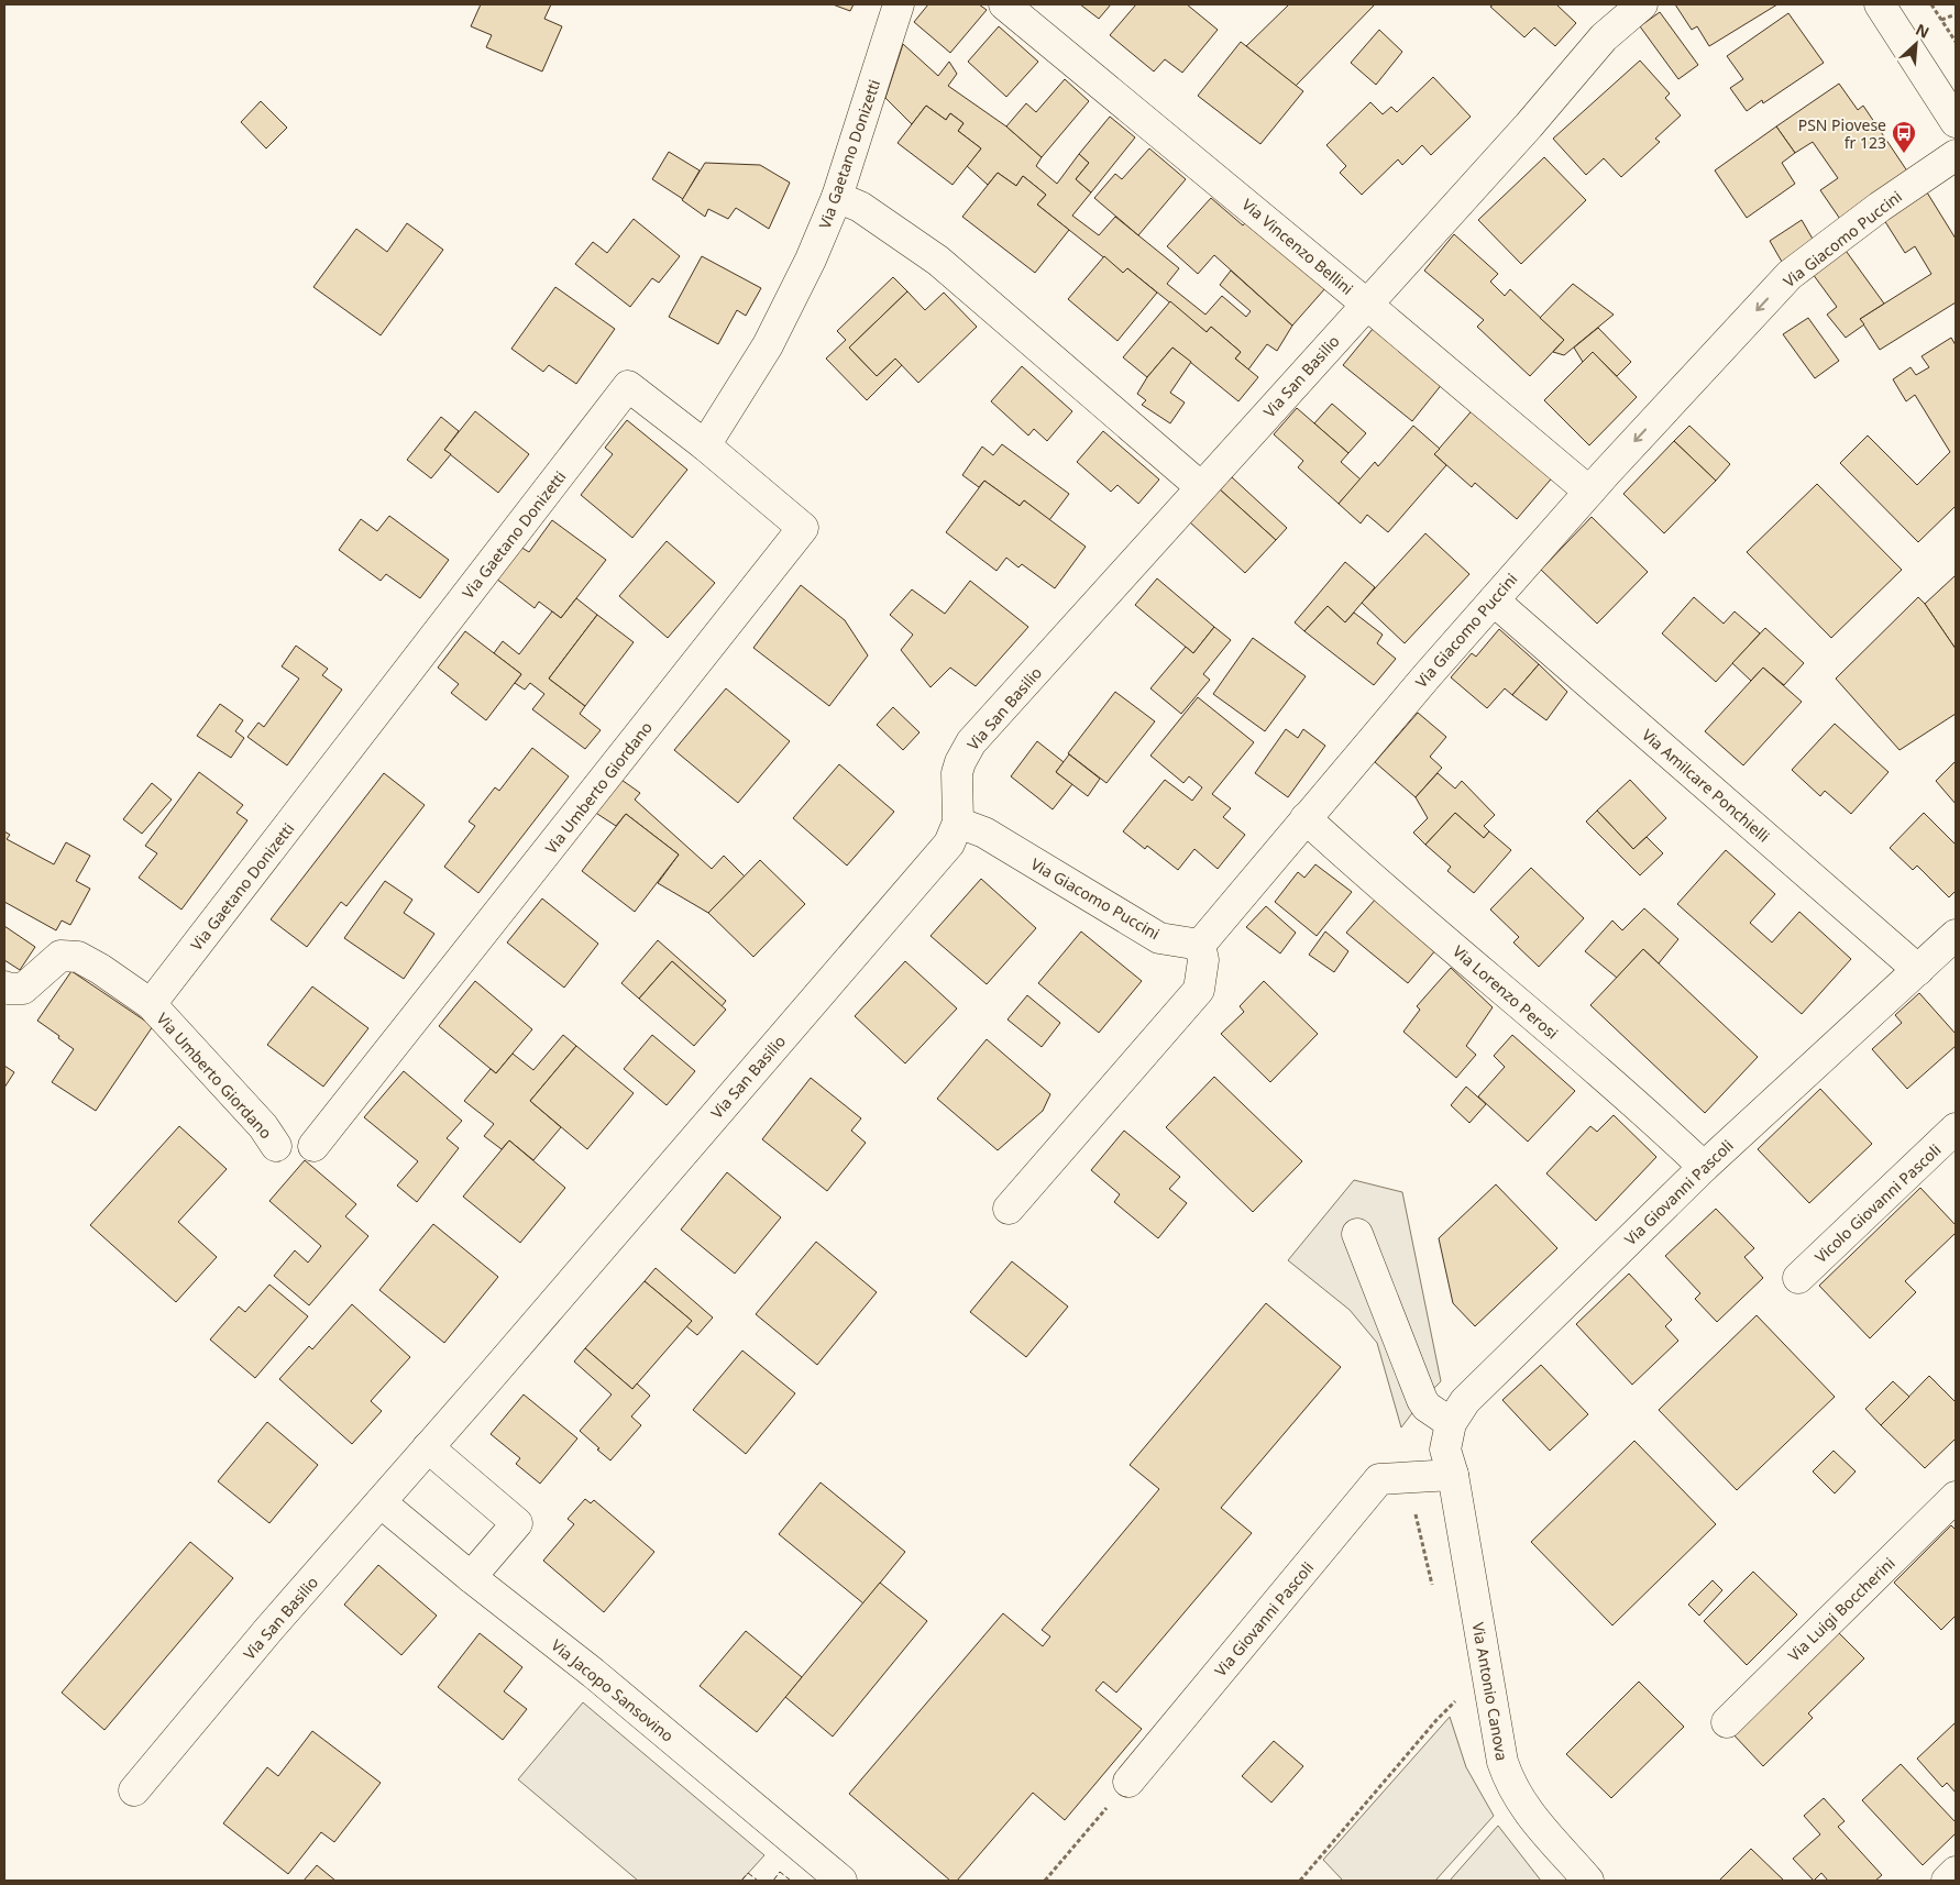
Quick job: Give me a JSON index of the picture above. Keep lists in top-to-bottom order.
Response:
{
  "streets": {
    "street": [
      "Via Gaetano Donizetti",
      "Via Giacomo Puccini",
      "Via Vincenzo Bellini",
      "Via San Basilio",
      "Via Amilcare Ponchielli",
      "Via Umberto Giordano",
      "Via Lorenzo Perosi",
      "Via Giovanni Pascoli",
      "Vicolo Giovanni Pascoli",
      "Via Luigi Boccherini",
      "Via Jacopo Sansovino",
      "Via Antonio Canova"
    ]
  },
  "crossings": [
    ["Via Gaetano Donizetti", "Via Umberto Giordano"],
    ["Via Giacomo Puccini", "Via Vincenzo Bellini"],
    ["Via Giacomo Puccini", "Via San Basilio"],
    ["Via Giacomo Puccini", "Via Amilcare Ponchielli"],
    ["Via Giacomo Puccini", "Via Lorenzo Perosi"],
    ["Via Vincenzo Bellini", "Via San Basilio"],
    ["Via San Basilio", "Via Jacopo Sansovino"],
    ["Via Amilcare Ponchielli", "Via Giovanni Pascoli"],
    ["Via Lorenzo Perosi", "Via Giovanni Pascoli"],
    ["Via Giovanni Pascoli", "Via Antonio Canova"]
  ],
  "one_way": ["Via Giacomo Puccini"],
  "places": {
    "bus stop": ["PSN Piovese fr 123"]
  },
  "north": "top right"
}
